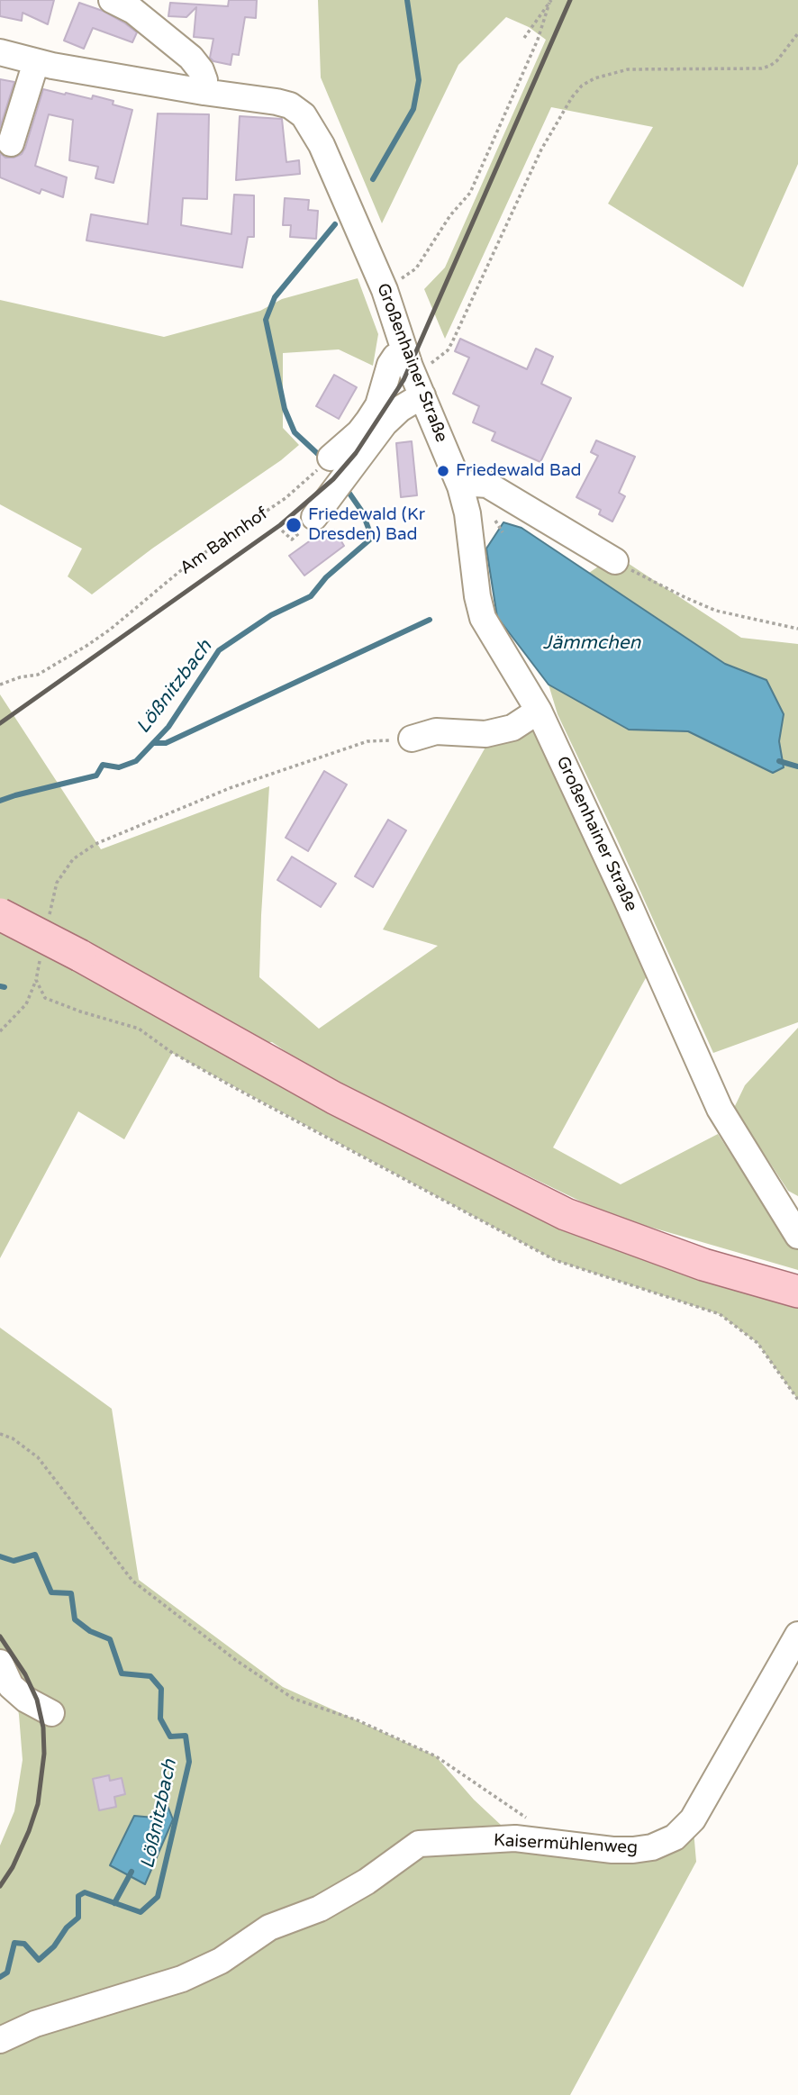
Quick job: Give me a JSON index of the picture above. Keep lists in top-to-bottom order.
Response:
{
  "streets": {
    "street": ["Großenhainer Straße", "Kaisermühlenweg"],
    "path": ["Am Bahnhof"]
  },
  "water": ["Jämmchen", "Lößnitzbach"],
  "places": ["Friedewald Bad", "Friedewald (Kr Dresden) Bad"]
}
